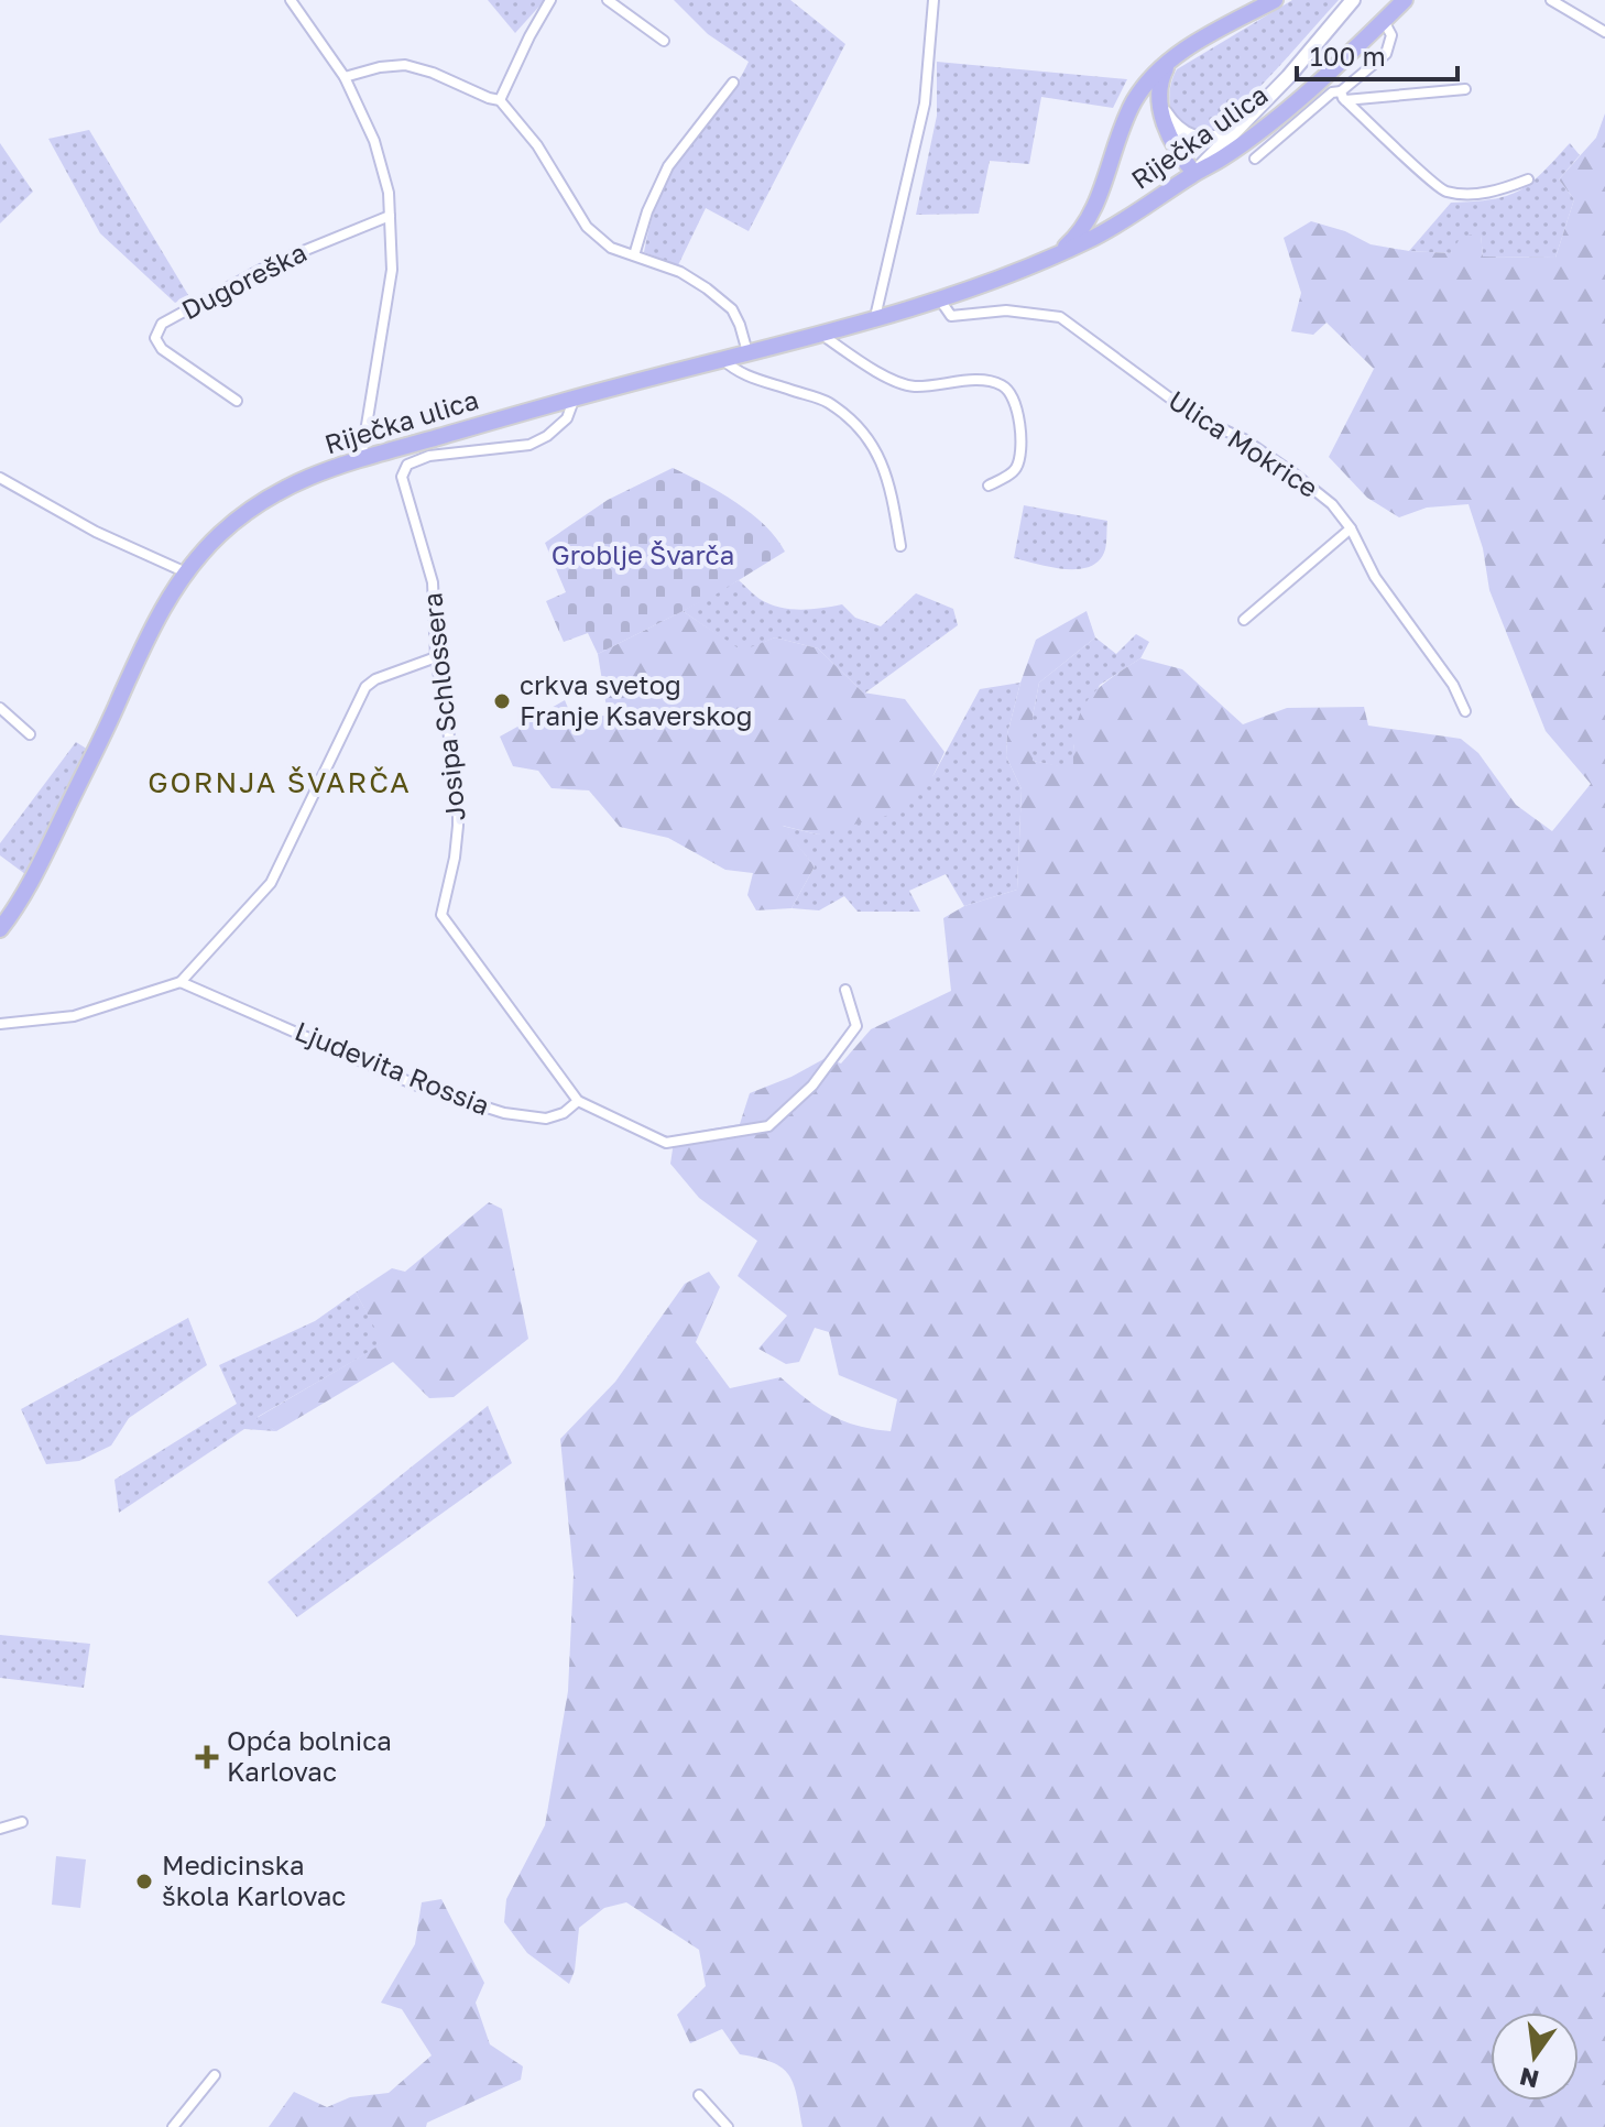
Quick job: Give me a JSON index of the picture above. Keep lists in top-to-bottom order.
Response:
{
  "streets": {
    "main road": ["Riječka ulica"],
    "street": [
      "Dugoreška",
      "Ulica Mokrice",
      "Josipa Schlossera",
      "Ljudevita Rossia"
    ]
  },
  "crossings": [
    ["Riječka ulica", "Ulica Mokrice"],
    ["Riječka ulica", "Josipa Schlossera"],
    ["Josipa Schlossera", "Ljudevita Rossia"]
  ],
  "districts": ["GORNJA ŠVARČA"],
  "parks": ["Groblje Švarča"],
  "places": {
    "other": ["crkva svetog Franje Ksaverskog", "Medicinska škola Karlovac"],
    "health": ["Opća bolnica Karlovac"]
  },
  "scale_bar": "100 m",
  "north": "bottom"
}
